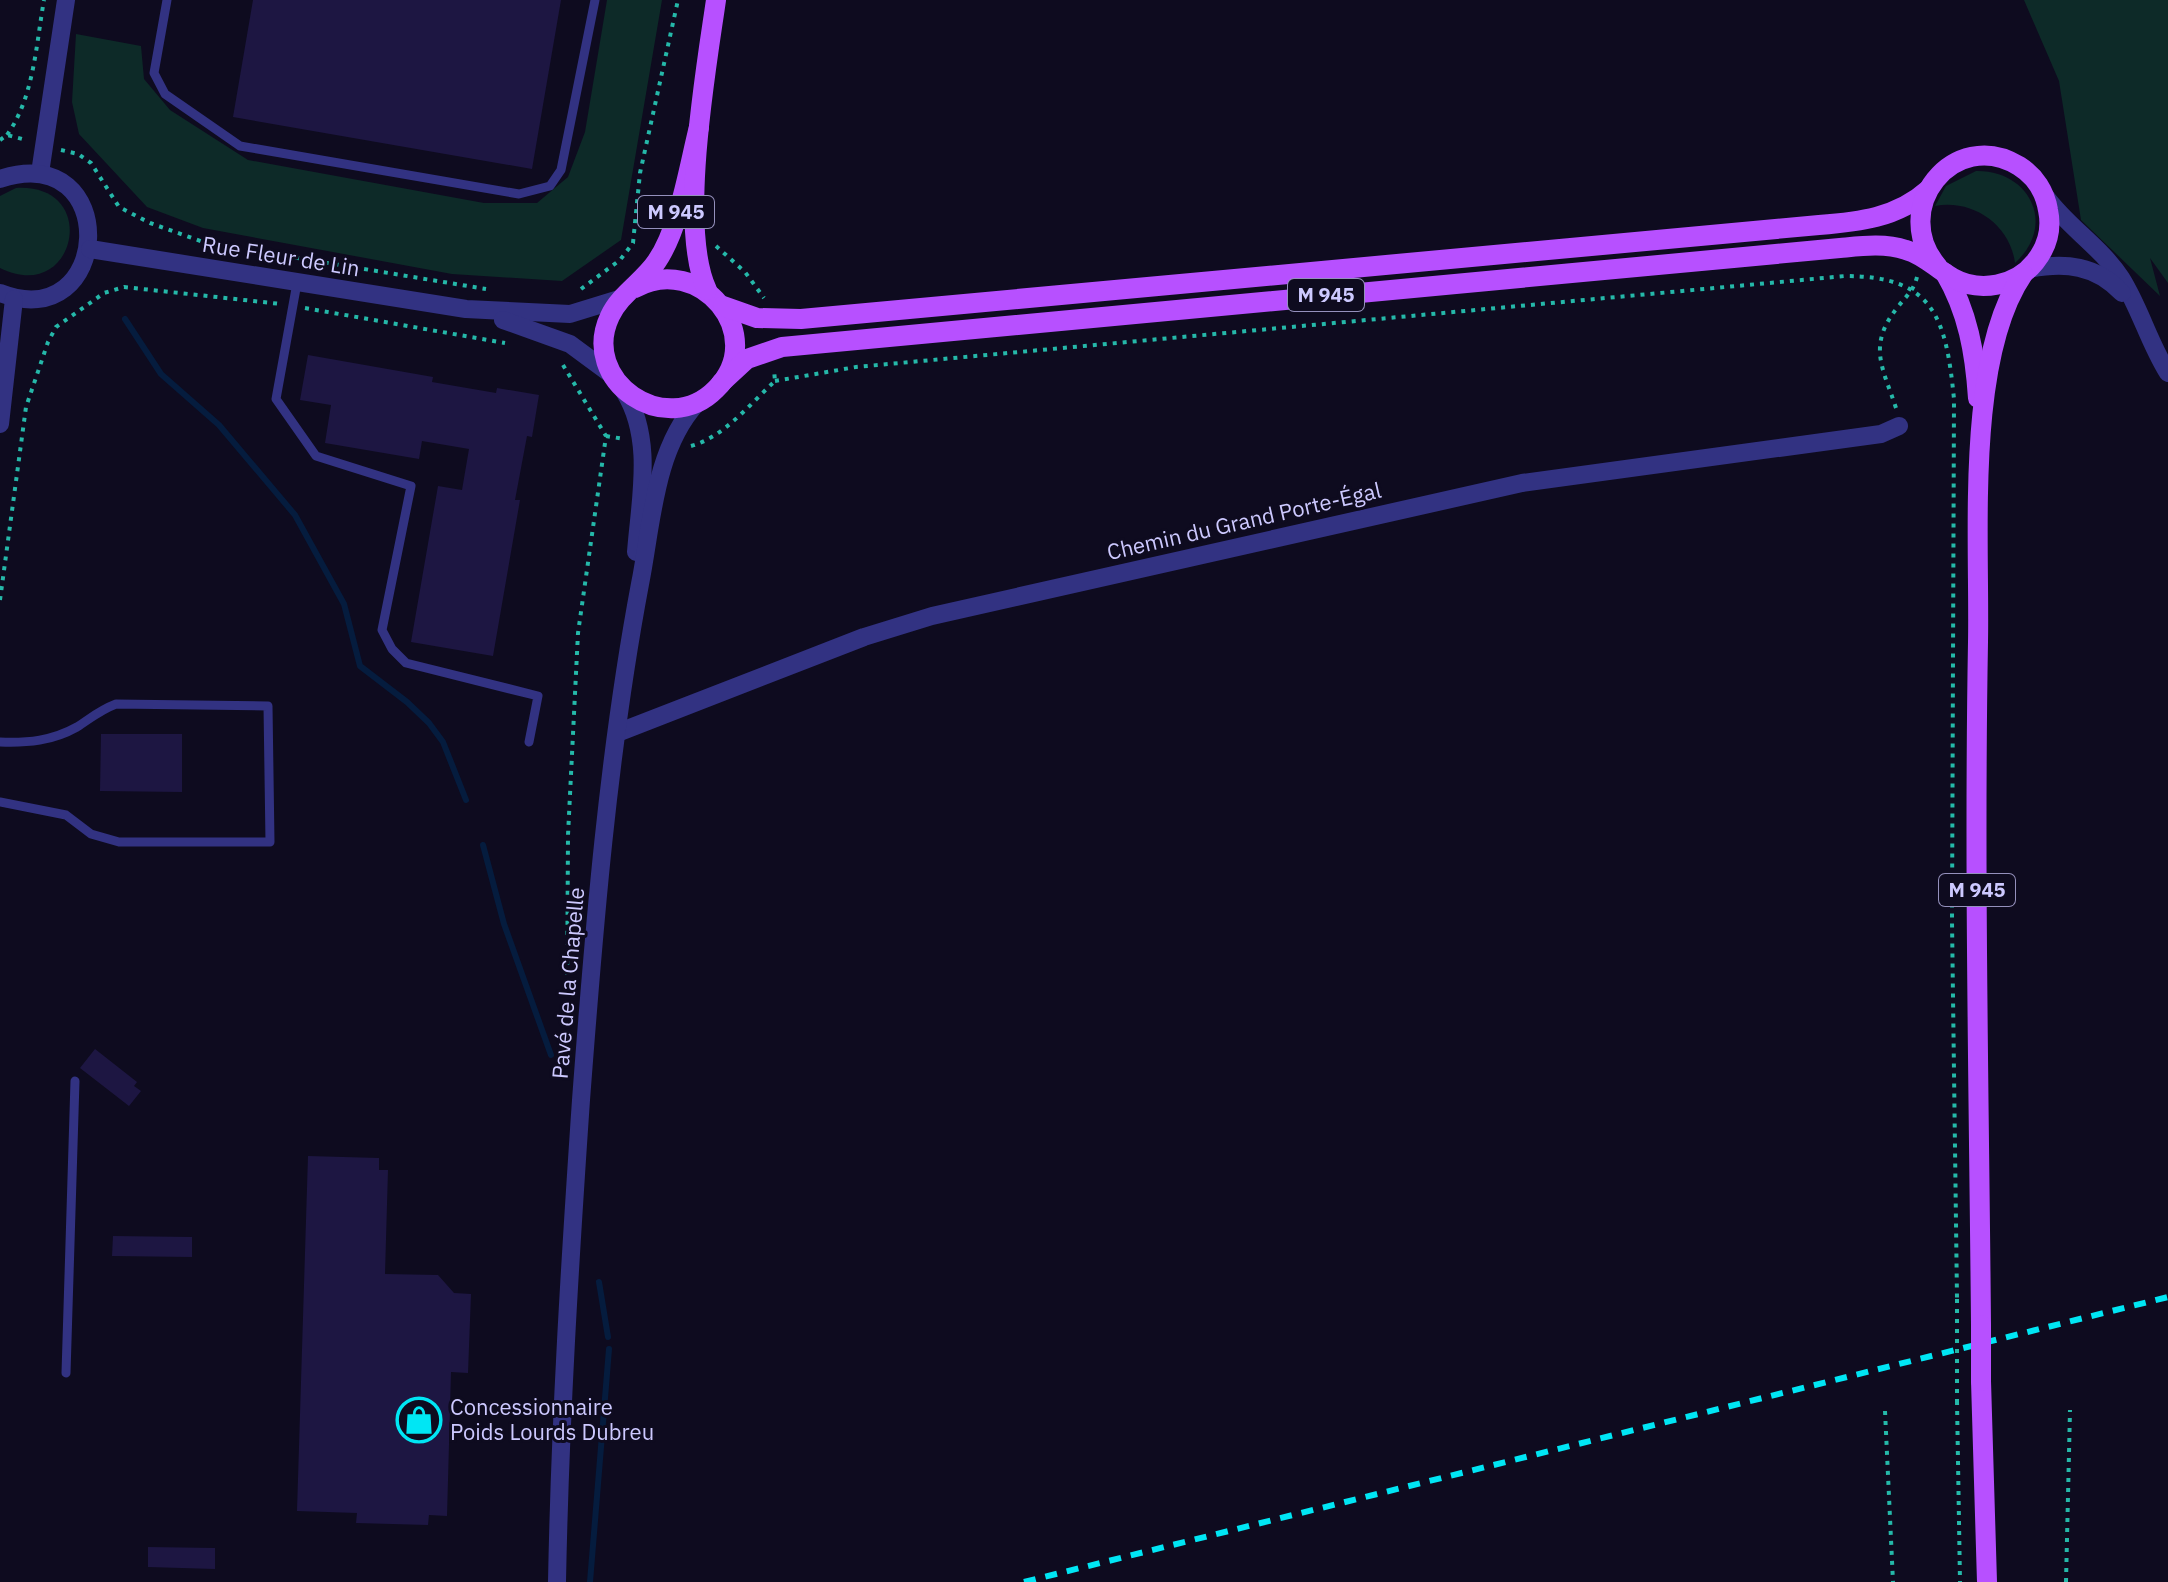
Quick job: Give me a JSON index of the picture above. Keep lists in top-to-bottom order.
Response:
{
  "streets": {
    "main road": ["M 945", "Pavé de la Chapelle"],
    "street": ["Rue Fleur de Lin", "Chemin du Grand Porte-Égal"]
  },
  "crossings": [
    ["M 945", "Rue Fleur de Lin"],
    ["M 945", "Pavé de la Chapelle"],
    ["Rue Fleur de Lin", "Pavé de la Chapelle"],
    ["Chemin du Grand Porte-Égal", "Pavé de la Chapelle"]
  ],
  "places": {
    "shop": ["Concessionnaire Poids Lourds Dubreu"]
  }
}
